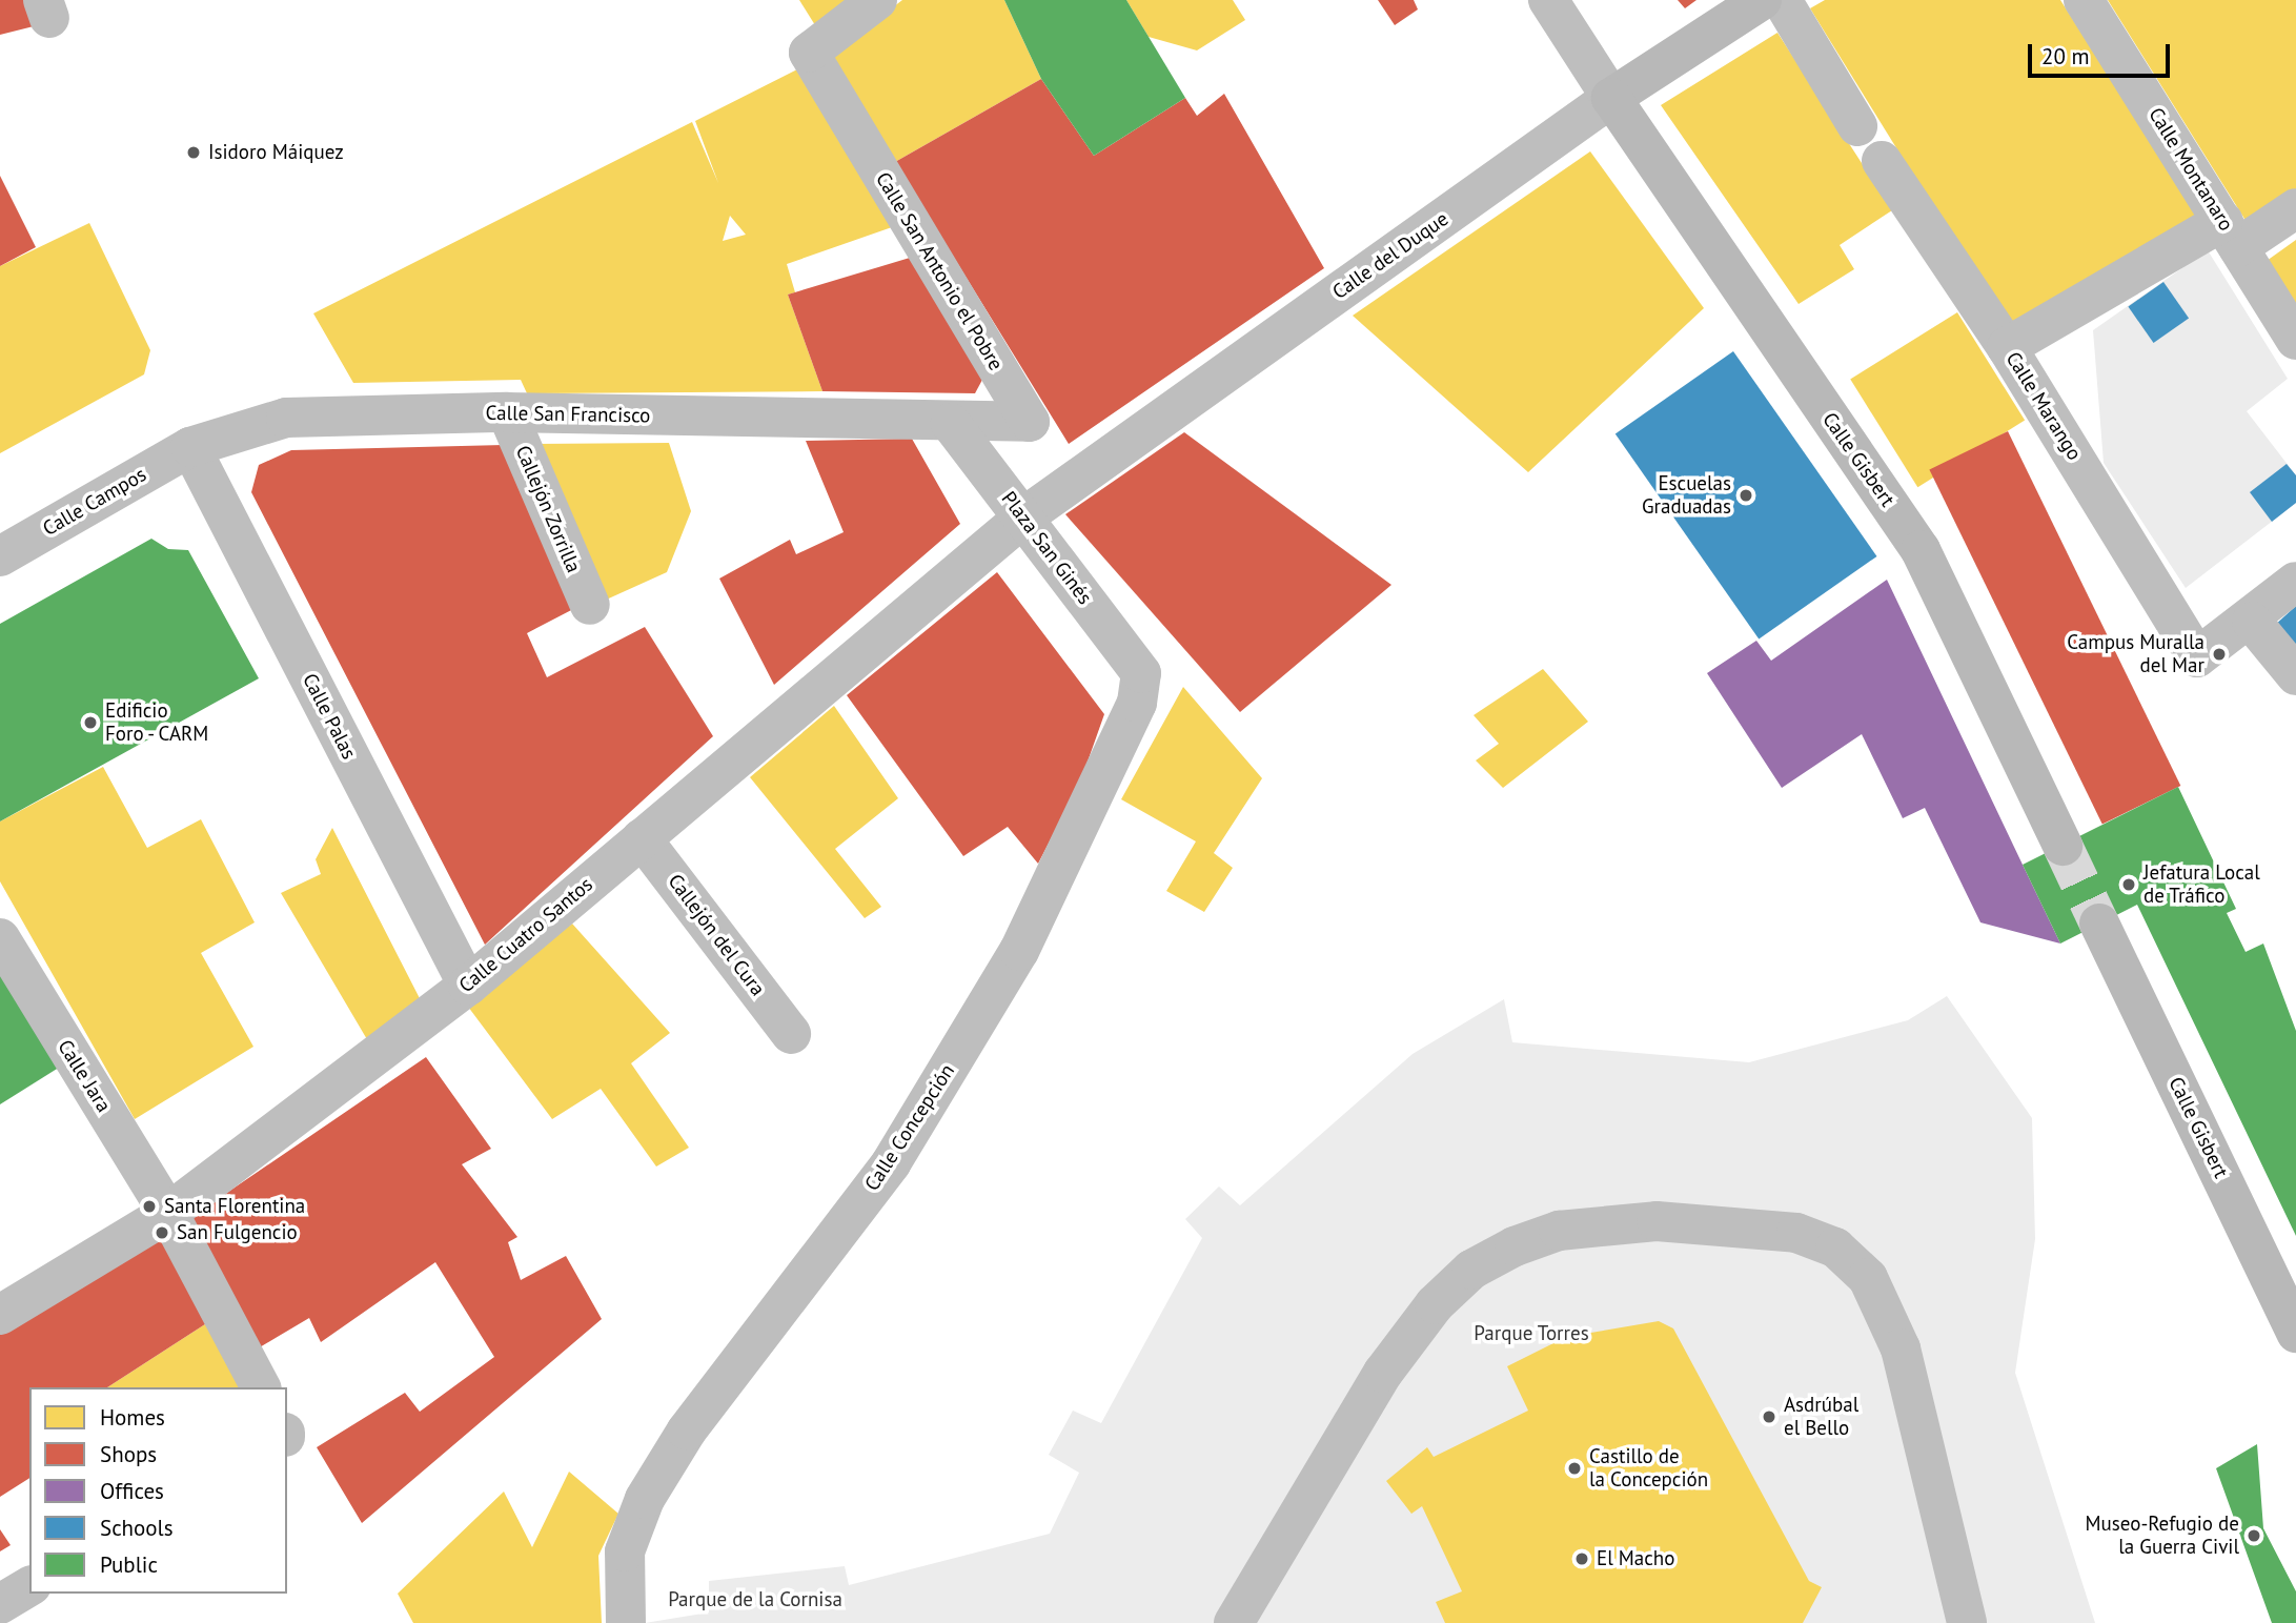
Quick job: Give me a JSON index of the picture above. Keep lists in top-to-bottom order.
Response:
{
  "streets": {
    "street": [
      "Calle Montanaro",
      "Calle del Duque",
      "Calle San Antonio el Pobre",
      "Calle Marango",
      "Calle San Francisco",
      "Calle Gisbert",
      "Calle Campos",
      "Callejón Zorrilla",
      "Plaza San Ginés",
      "Calle Palas",
      "Calle Cuatro Santos",
      "Callejón del Cura",
      "Calle Jara",
      "Calle Concepción"
    ]
  },
  "crossings": [
    ["Calle del Duque", "Calle Gisbert"],
    ["Calle del Duque", "Plaza San Ginés"],
    ["Calle del Duque", "Calle Cuatro Santos"],
    ["Calle San Antonio el Pobre", "Calle San Francisco"],
    ["Calle San Antonio el Pobre", "Plaza San Ginés"],
    ["Calle San Francisco", "Calle Campos"],
    ["Calle San Francisco", "Callejón Zorrilla"],
    ["Calle San Francisco", "Plaza San Ginés"],
    ["Calle San Francisco", "Calle Palas"],
    ["Calle Campos", "Calle Palas"],
    ["Plaza San Ginés", "Calle Cuatro Santos"],
    ["Plaza San Ginés", "Calle Concepción"],
    ["Calle Palas", "Calle Cuatro Santos"],
    ["Calle Cuatro Santos", "Callejón del Cura"],
    ["Calle Cuatro Santos", "Calle Jara"]
  ],
  "parks": ["Parque Torres", "Parque de la Cornisa"],
  "places": [
    "Isidoro Máiquez",
    "Escuelas Graduadas",
    "Campus Muralla del Mar",
    "Edificio Foro - CARM",
    "Jefatura Local de Tráfico",
    "Santa Florentina",
    "San Fulgencio",
    "Asdrúbal el Bello",
    "Castillo de la Concepción",
    "Museo-Refugio de la Guerra Civil",
    "El Macho"
  ],
  "legend": [
    "Homes",
    "Shops",
    "Offices",
    "Schools",
    "Public"
  ],
  "scale_bar": "20 m"
}
